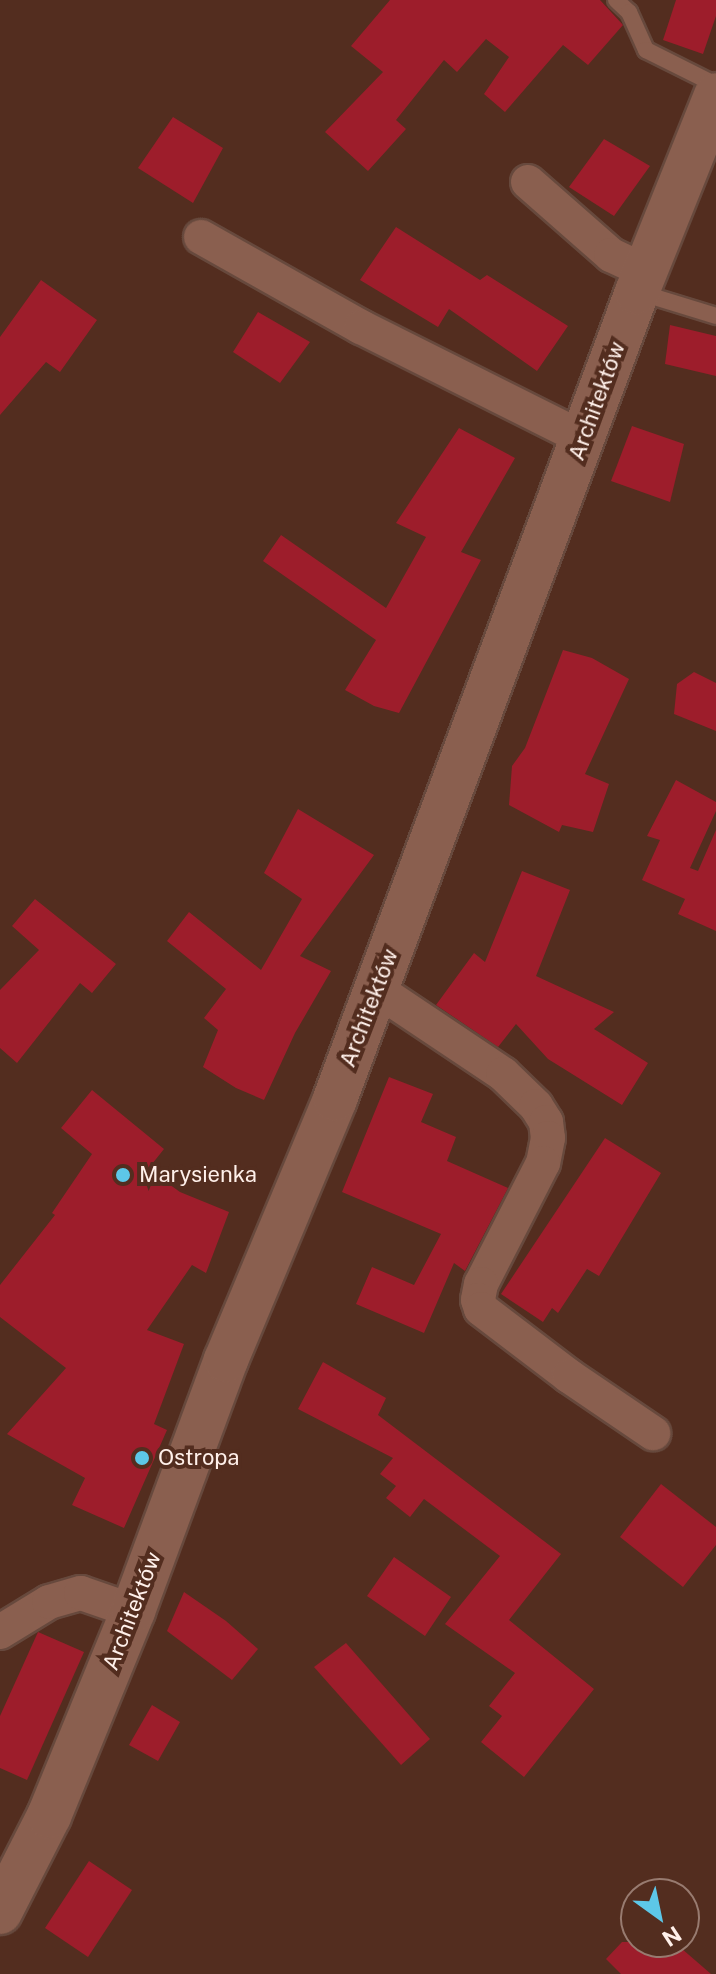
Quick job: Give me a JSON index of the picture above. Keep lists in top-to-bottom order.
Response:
{
  "streets": {
    "street": ["Architektów"]
  },
  "places": ["Marysienka", "Ostropa"],
  "north": "bottom right"
}
